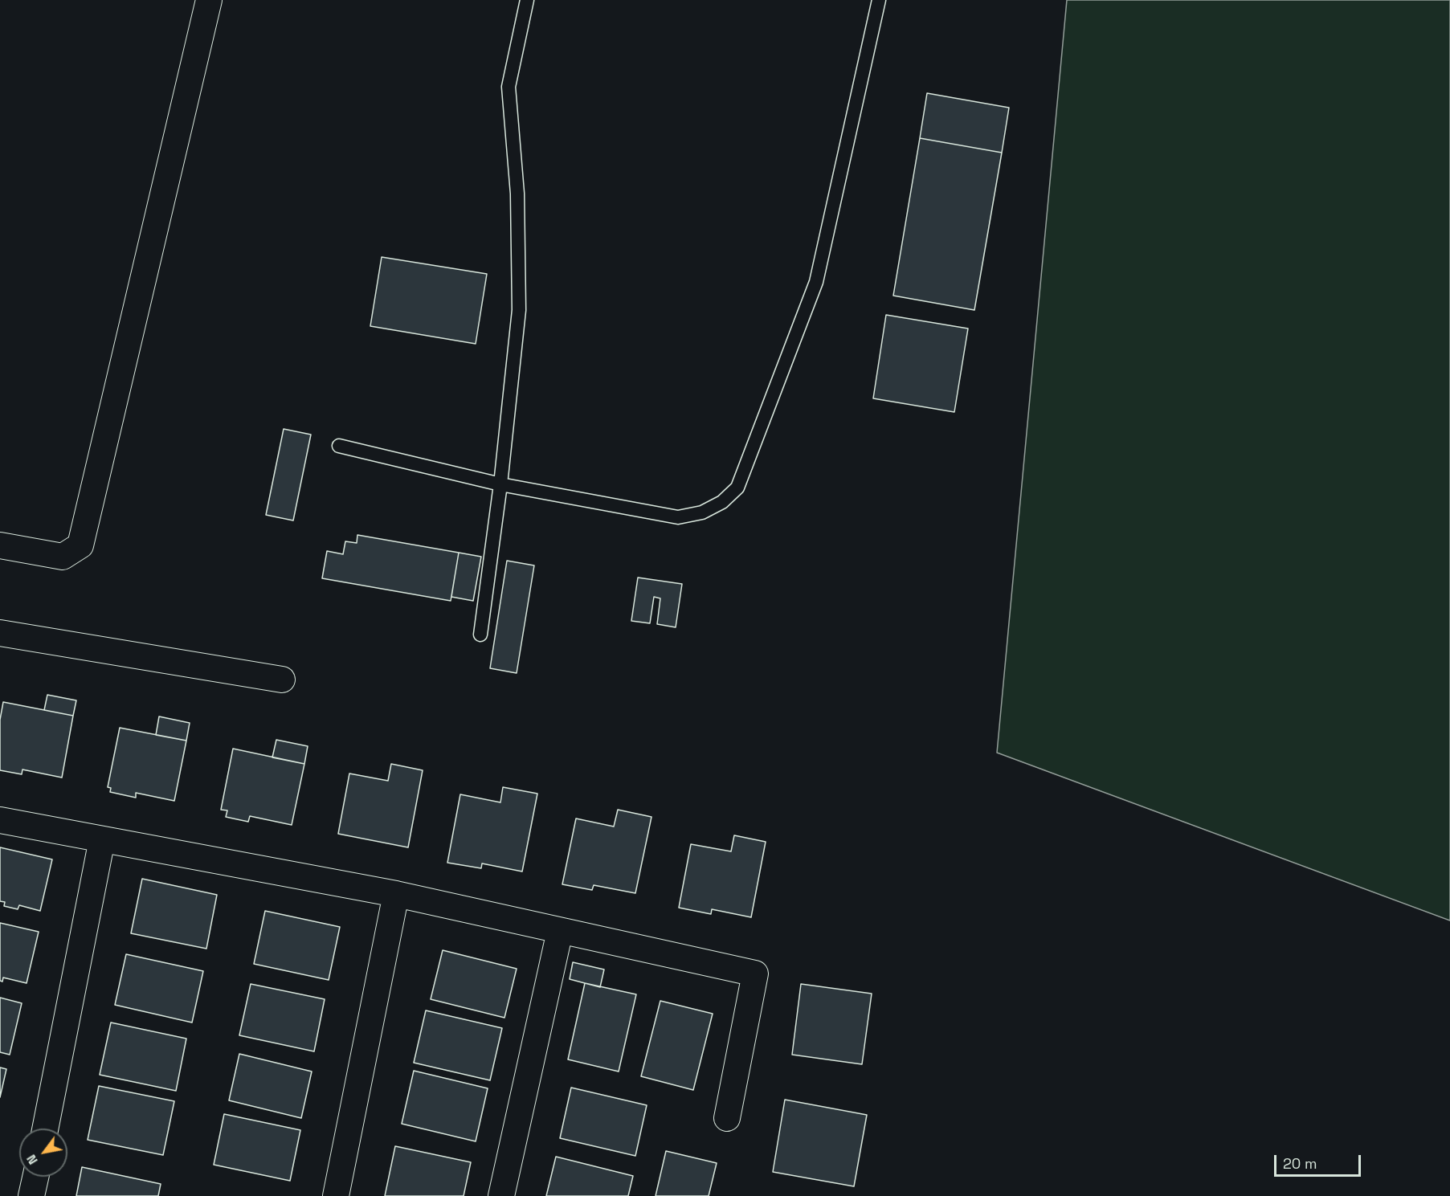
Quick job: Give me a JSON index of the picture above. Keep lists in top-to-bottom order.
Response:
{
  "scale_bar": "20 m",
  "north": "bottom left"
}
